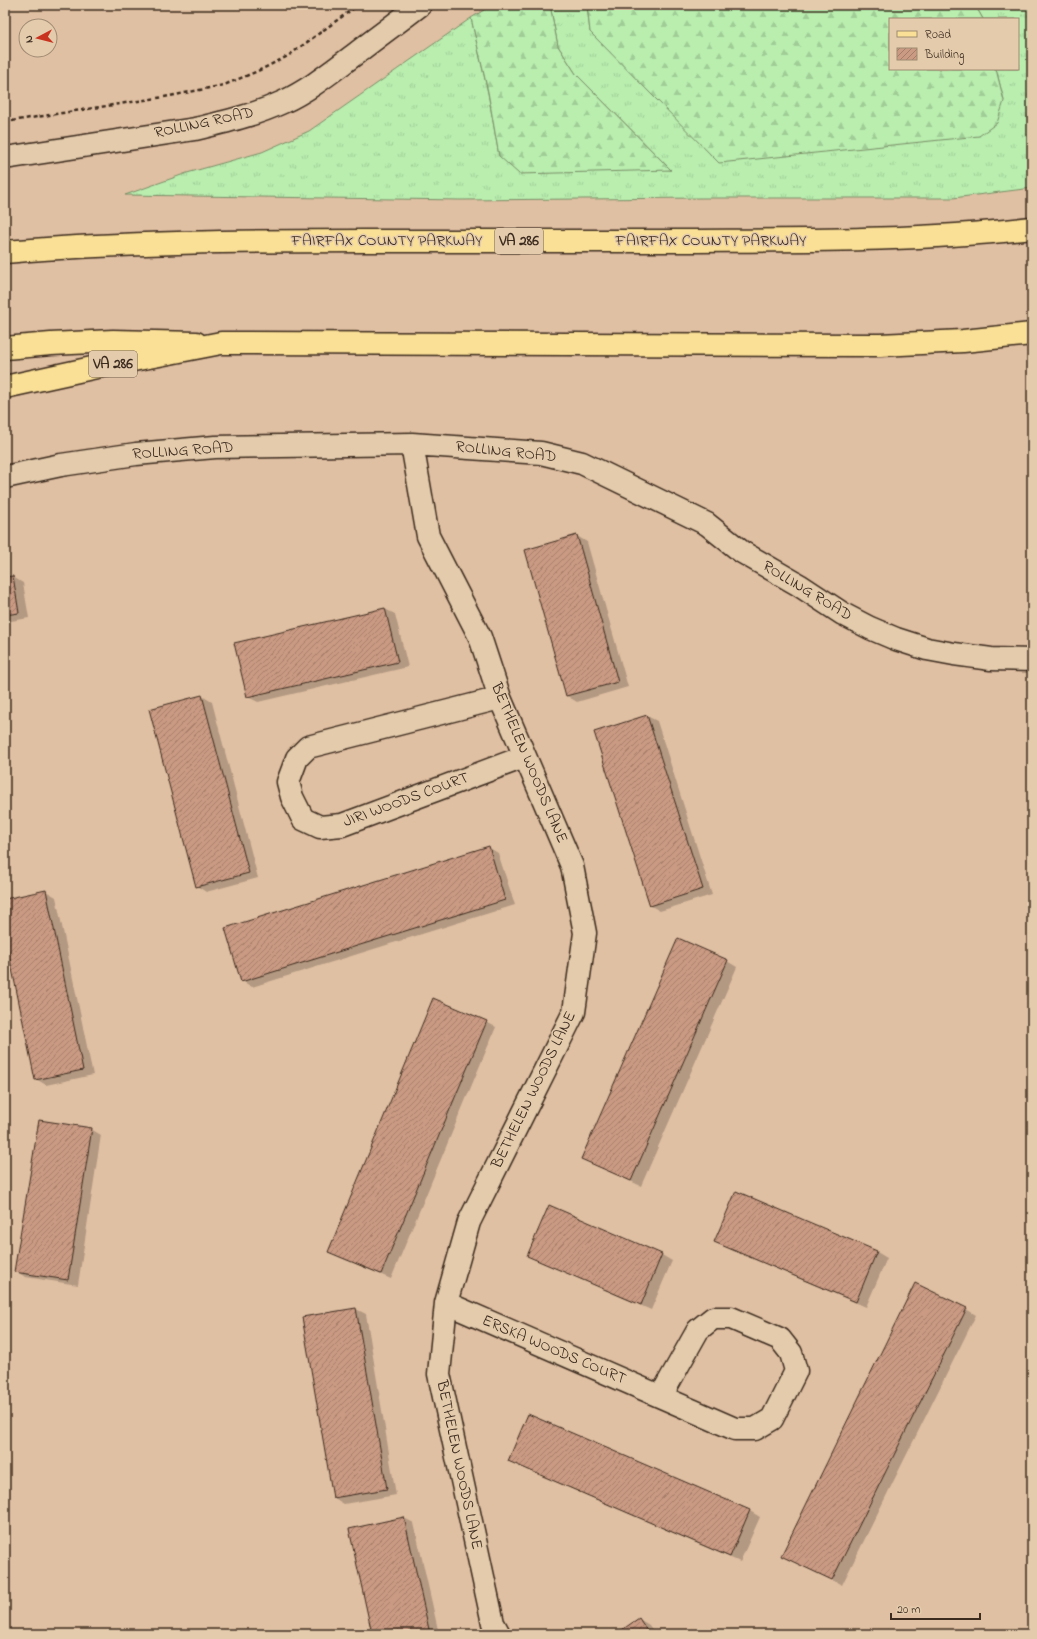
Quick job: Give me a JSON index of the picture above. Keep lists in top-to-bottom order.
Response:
{
  "streets": {
    "main road": ["FAIRFAX COUNTY PARKWAY", "VA 286"],
    "street": [
      "ROLLING ROAD",
      "BETHELEN WOODS LANE",
      "JIRI WOODS COURT",
      "ERSKA WOODS COURT"
    ]
  },
  "crossings": [
    ["ROLLING ROAD", "BETHELEN WOODS LANE"],
    ["BETHELEN WOODS LANE", "JIRI WOODS COURT"],
    ["BETHELEN WOODS LANE", "ERSKA WOODS COURT"]
  ],
  "legend": ["Road", "Building"],
  "scale_bar": "20 m",
  "north": "left"
}
